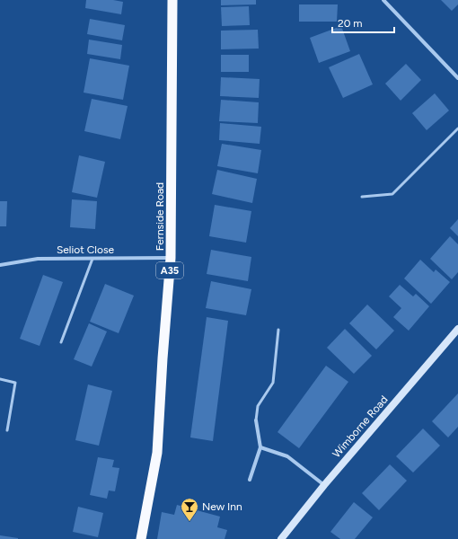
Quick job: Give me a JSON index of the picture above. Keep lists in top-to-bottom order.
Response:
{
  "streets": {
    "highway": ["Fernside Road", "A35"],
    "main road": ["Wimborne Road"],
    "street": ["Seliot Close"]
  },
  "crossings": [
    ["Fernside Road", "Seliot Close"]
  ],
  "places": {
    "bar": ["New Inn"]
  },
  "scale_bar": "20 m"
}
